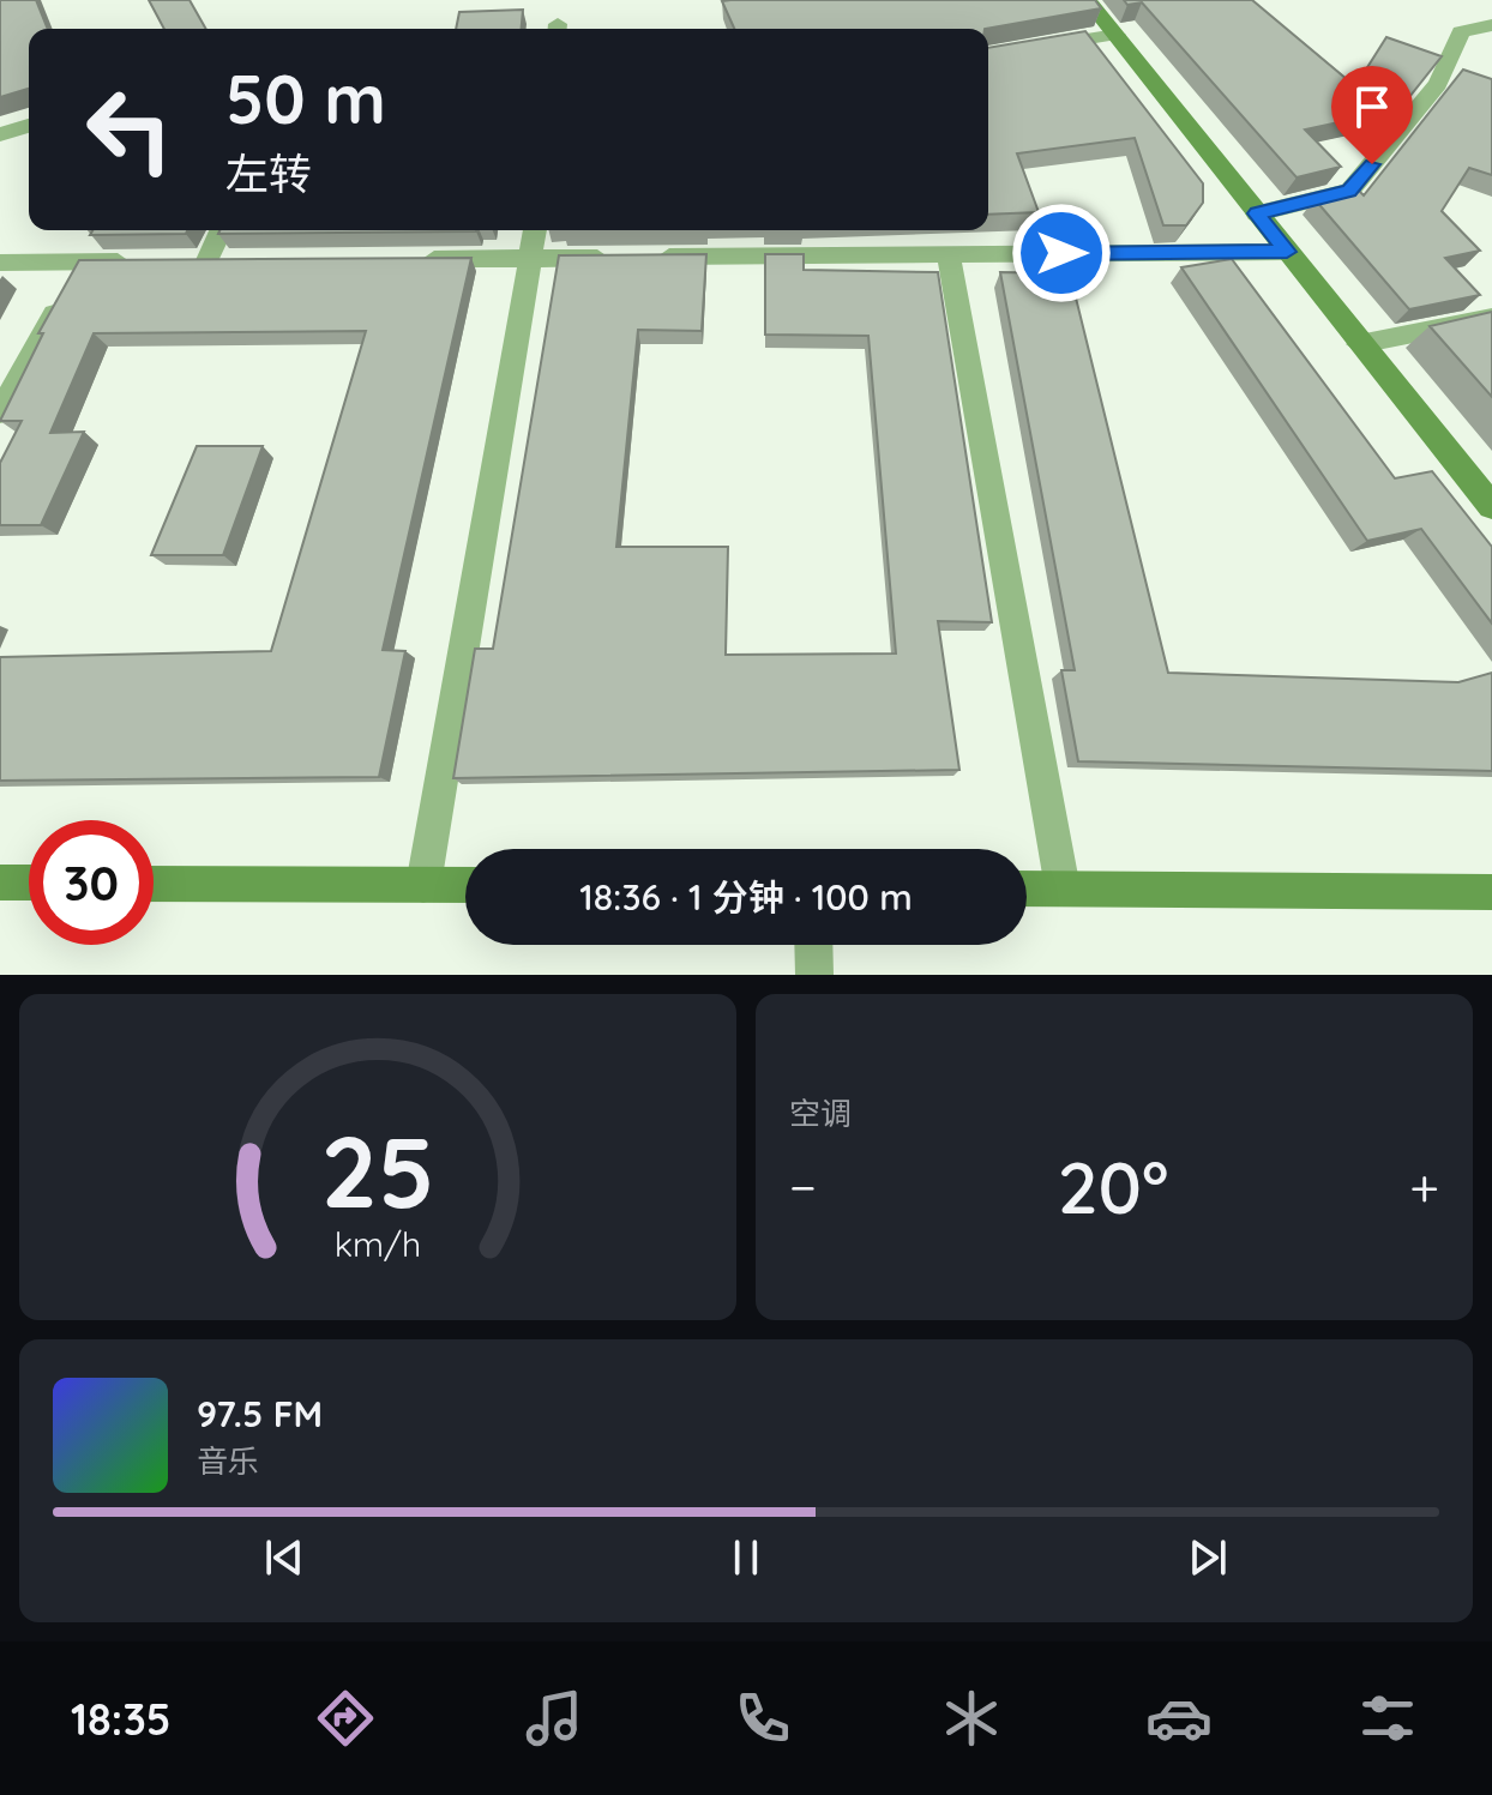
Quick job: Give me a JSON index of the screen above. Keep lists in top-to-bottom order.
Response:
{
  "page": {
    "turn": ["50 m", "左转"],
    "limit": "30",
    "trip": "18:36 · 1 分钟 · 100 m",
    "tile": "空调",
    "heat": ["−", "20°", "+"],
    "song": ["97.5 FM", "音乐"],
    "tabs": "18:35",
    "gauge": ["25", "km/h"]
  }
}
